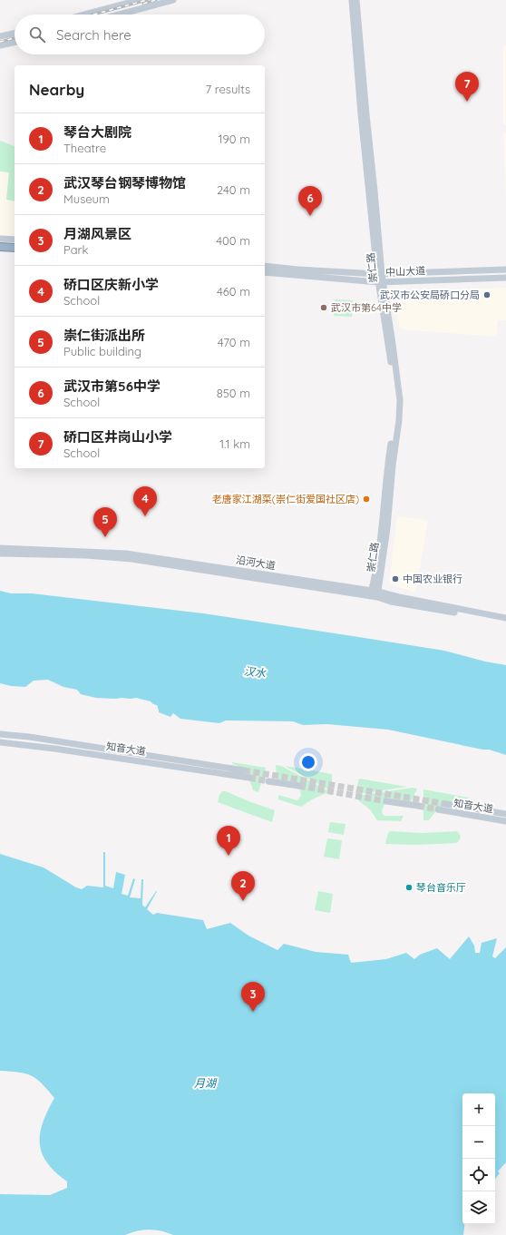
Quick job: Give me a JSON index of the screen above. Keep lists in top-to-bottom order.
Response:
{
  "streets": {
    "main road": [
      "崇仁路",
      "中山大道",
      "沿河大道",
      "知音大道"
    ]
  },
  "crossings": [
    ["崇仁路", "中山大道"],
    ["崇仁路", "沿河大道"]
  ],
  "water": ["汉水", "月湖"],
  "places": [
    "武汉市公安局硚口分局",
    "武汉市第64中学",
    "老唐家江湖菜(崇仁街爱国社区店)",
    "中国农业银行",
    "琴台音乐厅"
  ],
  "page": {
    "search": "Search here",
    "heading": ["Nearby", "7 results"],
    "pins": [
      "7",
      "6",
      "4",
      "5",
      "1",
      "2",
      "3"
    ],
    "list": [
      {
        "mark": "1",
        "name": "琴台大剧院",
        "note": "Theatre",
        "value": "190 m"
      },
      {
        "mark": "2",
        "name": "武汉琴台钢琴博物馆",
        "note": "Museum",
        "value": "240 m"
      },
      {
        "mark": "3",
        "name": "月湖风景区",
        "note": "Park",
        "value": "400 m"
      },
      {
        "mark": "4",
        "name": "硚口区庆新小学",
        "note": "School",
        "value": "460 m"
      },
      {
        "mark": "5",
        "name": "崇仁街派出所",
        "note": "Public building",
        "value": "470 m"
      },
      {
        "mark": "6",
        "name": "武汉市第56中学",
        "note": "School",
        "value": "850 m"
      },
      {
        "mark": "7",
        "name": "硚口区井岗山小学",
        "note": "School",
        "value": "1.1 km"
      }
    ],
    "map_buttons": ["+", "−"]
  }
}
